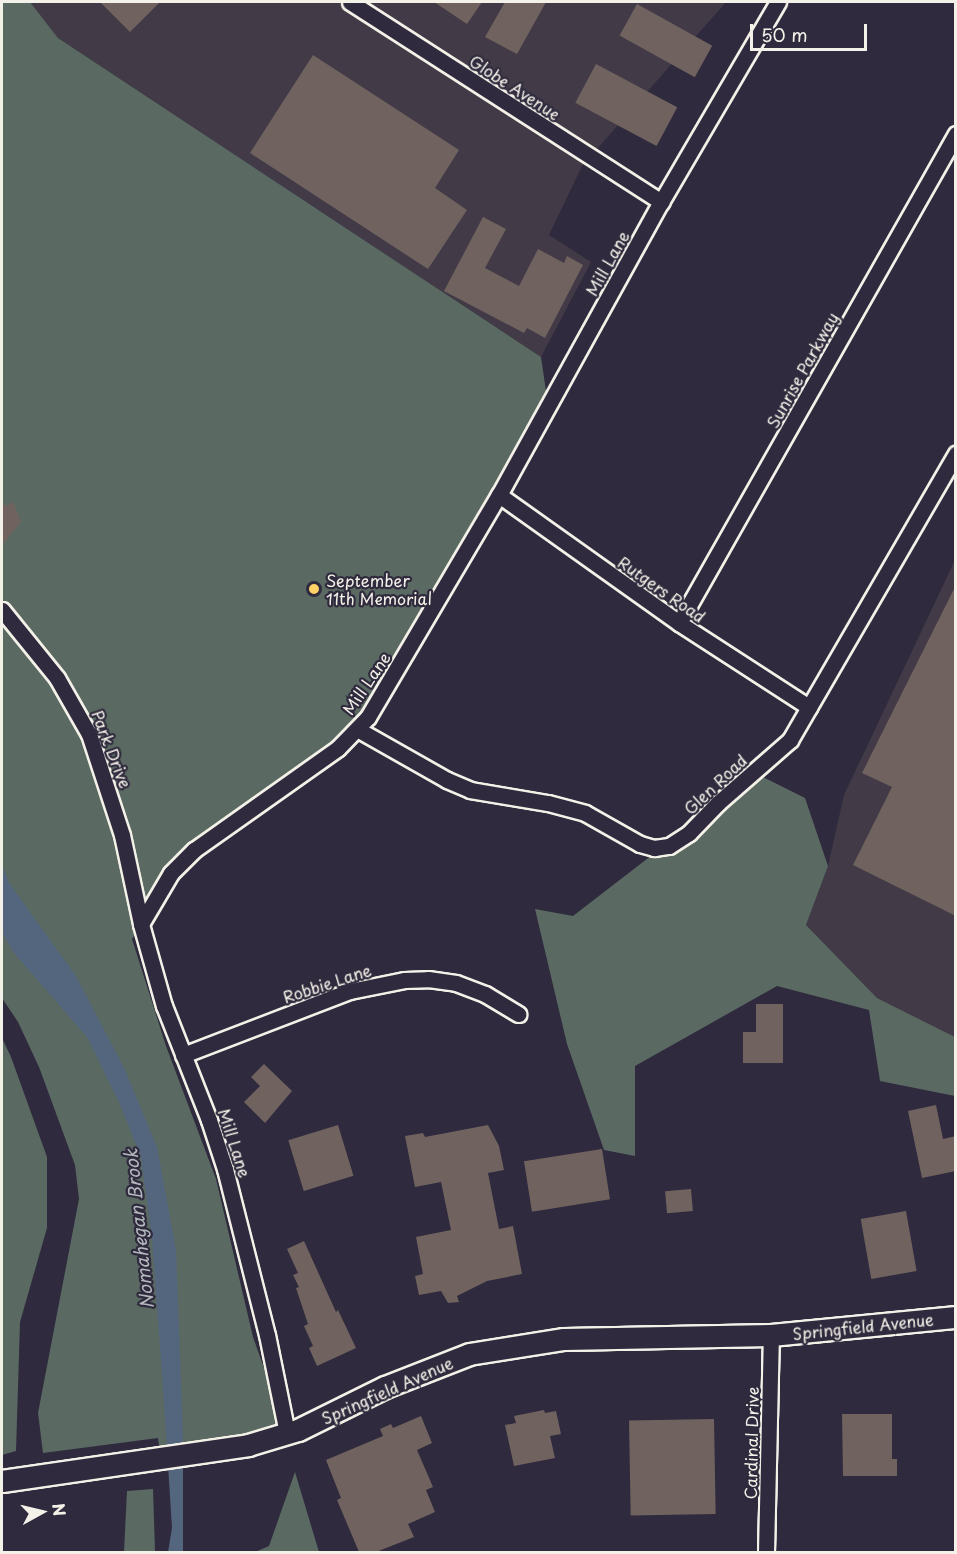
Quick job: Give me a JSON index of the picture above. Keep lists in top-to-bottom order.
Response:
{
  "streets": {
    "main road": ["Springfield Avenue"],
    "street": [
      "Globe Avenue",
      "Mill Lane",
      "Sunrise Parkway",
      "Rutgers Road",
      "Park Drive",
      "Glen Road",
      "Robbie Lane",
      "Cardinal Drive"
    ]
  },
  "crossings": [
    ["Globe Avenue", "Mill Lane"],
    ["Mill Lane", "Rutgers Road"],
    ["Mill Lane", "Park Drive"],
    ["Mill Lane", "Glen Road"],
    ["Mill Lane", "Robbie Lane"],
    ["Mill Lane", "Springfield Avenue"],
    ["Sunrise Parkway", "Rutgers Road"],
    ["Rutgers Road", "Glen Road"],
    ["Springfield Avenue", "Cardinal Drive"]
  ],
  "water": ["Nomahegan Brook"],
  "places": ["September 11th Memorial"],
  "scale_bar": "50 m",
  "north": "right"
}
